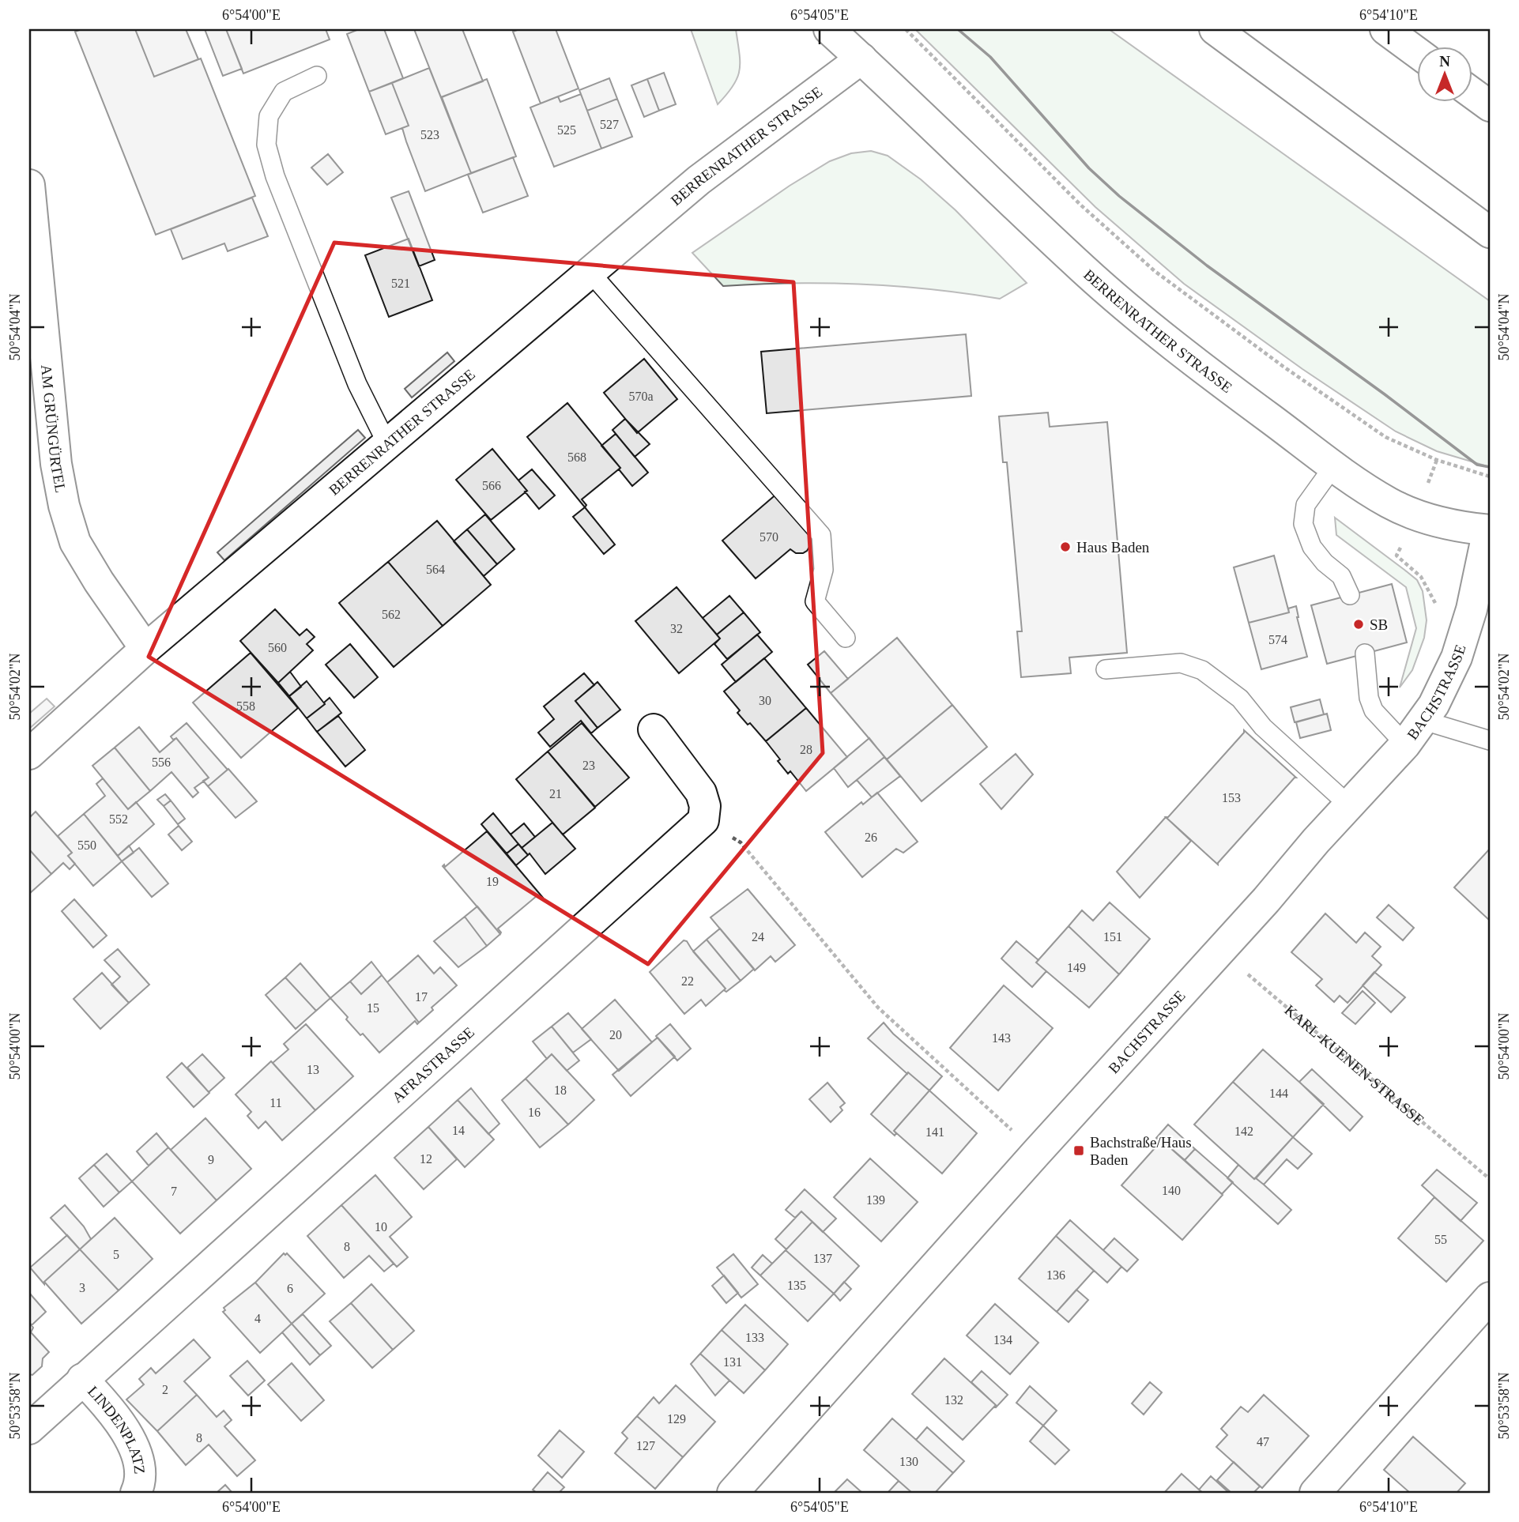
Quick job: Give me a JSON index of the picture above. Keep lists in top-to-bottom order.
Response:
{
  "streets": {
    "main road": [
      "BERRENRATHER STRASSE",
      "AM GRÜNGÜRTEL",
      "BACHSTRASSE",
      "AFRASTRASSE",
      "LINDENPLATZ"
    ],
    "path": ["KARL-KUENEN-STRASSE"]
  },
  "crossings": [
    ["BERRENRATHER STRASSE", "AM GRÜNGÜRTEL"],
    ["BERRENRATHER STRASSE", "BACHSTRASSE"],
    ["BACHSTRASSE", "KARL-KUENEN-STRASSE"],
    ["AFRASTRASSE", "LINDENPLATZ"]
  ],
  "places": {
    "other": ["Haus Baden", "SB"],
    "transit": ["Bachstraße/Haus Baden"]
  },
  "house_numbers": [
    "527",
    "525",
    "523",
    "521",
    "570a",
    "568",
    "566",
    "570",
    "564",
    "562",
    "32",
    "574",
    "560",
    "30",
    "558",
    "28",
    "556",
    "23",
    "21",
    "153",
    "552",
    "26",
    "550",
    "19",
    "24",
    "151",
    "149",
    "22",
    "17",
    "15",
    "20",
    "143",
    "13",
    "18",
    "144",
    "11",
    "16",
    "14",
    "142",
    "141",
    "12",
    "9",
    "140",
    "7",
    "139",
    "10",
    "55",
    "8",
    "5",
    "137",
    "136",
    "135",
    "3",
    "6",
    "4",
    "133",
    "134",
    "131",
    "2",
    "132",
    "129",
    "8",
    "47",
    "127",
    "130"
  ],
  "north": "top",
  "coordinates": [
    "6°54'00\"E",
    "6°54'05\"E",
    "6°54'10\"E",
    "50°54'04\"N",
    "50°54'02\"N",
    "50°54'00\"N",
    "50°53'58\"N"
  ]
}
